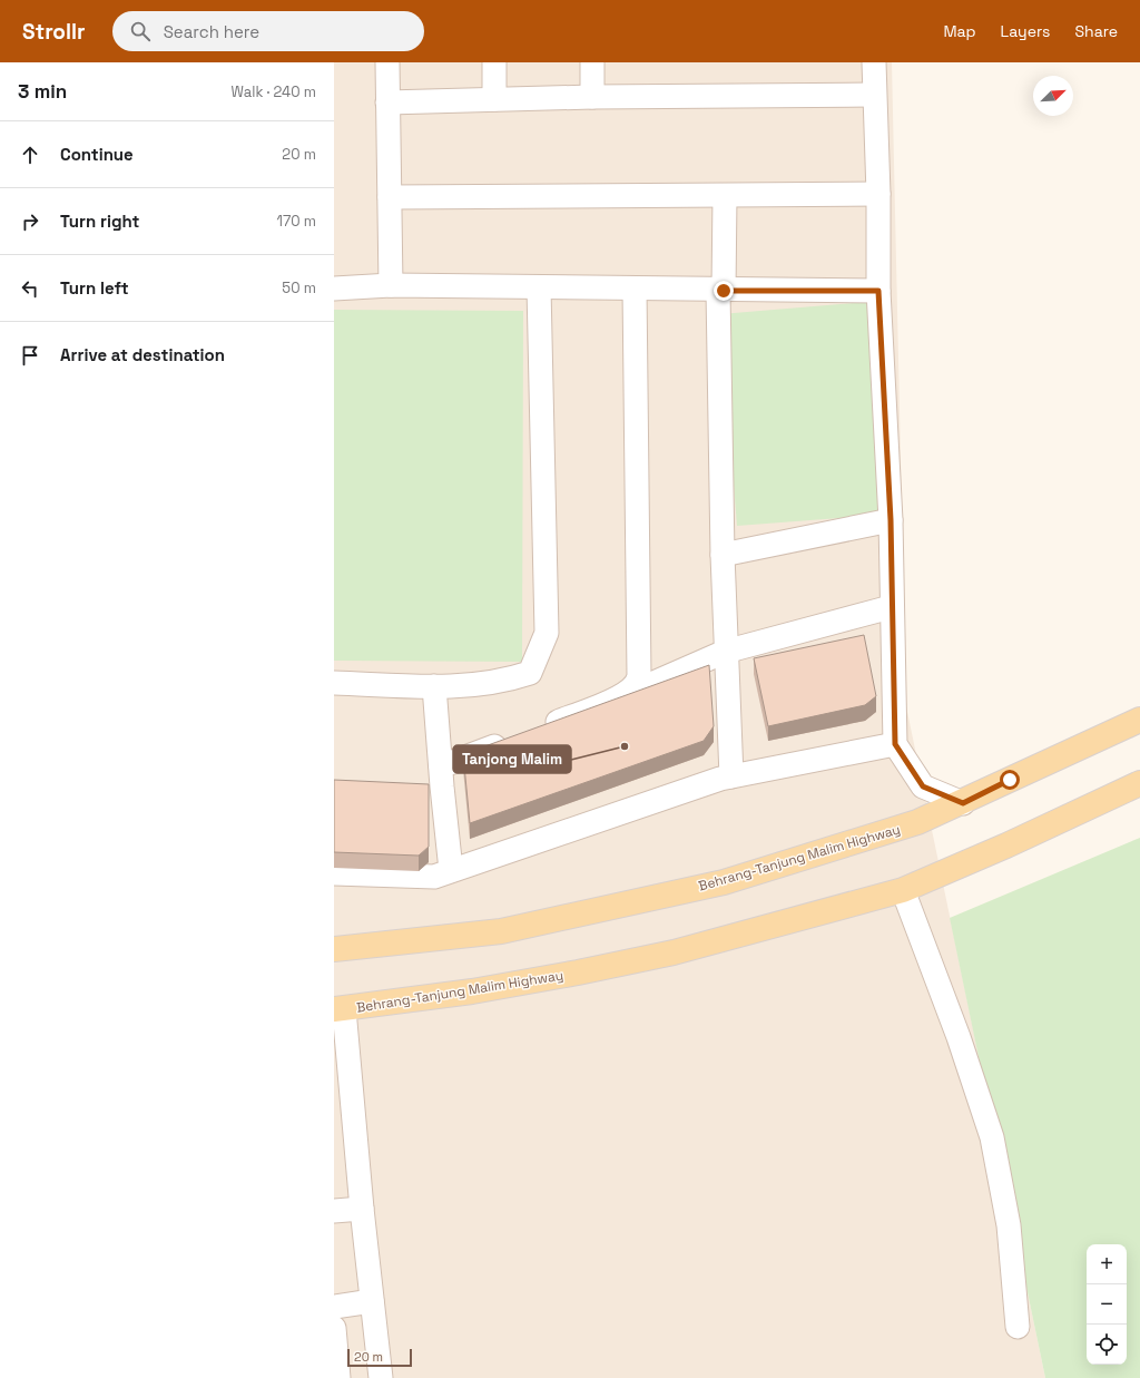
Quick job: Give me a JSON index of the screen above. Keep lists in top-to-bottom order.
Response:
{
  "streets": {
    "main road": ["Behrang-Tanjung Malim Highway"]
  },
  "places": ["Tanjong Malim"],
  "scale_bar": "20 m",
  "north": "top right",
  "page": {
    "header": "Strollr",
    "search": "Search here",
    "nav": ["Map", "Layers", "Share"],
    "heading": ["3 min", "Walk · 240 m"],
    "list": [
      ["Continue", "20 m"],
      ["Turn right", "170 m"],
      ["Turn left", "50 m"],
      "Arrive at destination"
    ],
    "map_buttons": ["+", "−"],
    "scale": "20 m"
  }
}
